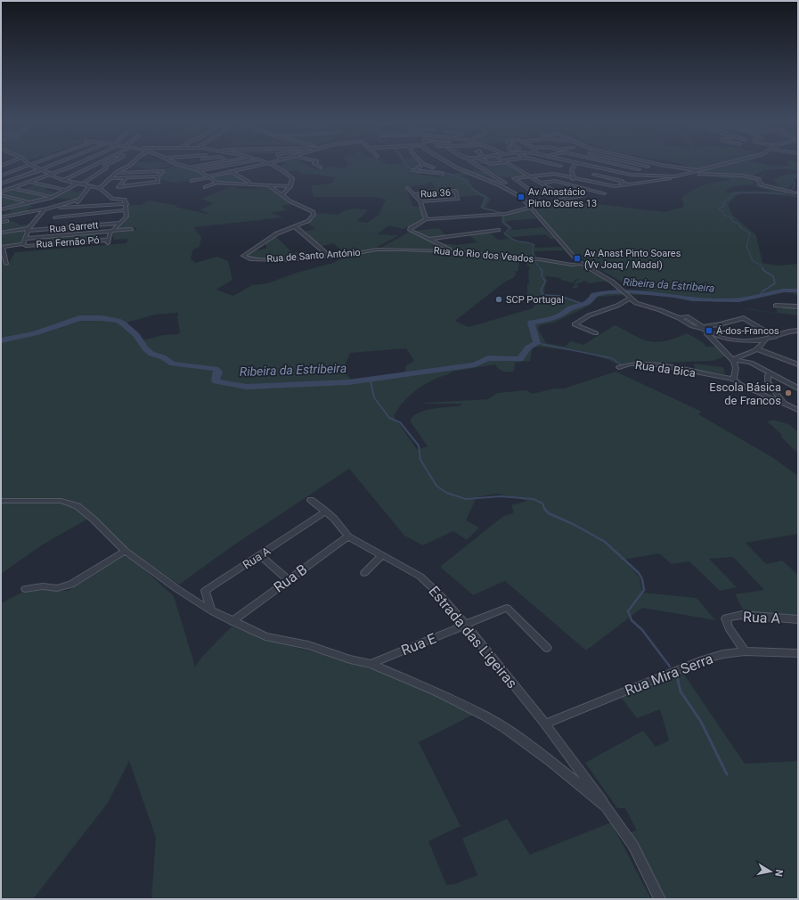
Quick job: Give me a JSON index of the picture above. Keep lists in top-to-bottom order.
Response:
{
  "streets": {
    "street": [
      "Rua 36",
      "Rua Garrett",
      "Rua Fernão Pó",
      "Rua do Rio dos Veados",
      "Rua de Santo António",
      "Rua da Bica",
      "Rua A",
      "Rua B",
      "Estrada das Ligeiras",
      "Rua E",
      "Rua Mira Serra"
    ]
  },
  "crossings": [
    ["Rua do Rio dos Veados", "Rua de Santo António"],
    ["Rua A", "Estrada das Ligeiras"],
    ["Rua A", "Rua Mira Serra"],
    ["Rua B", "Estrada das Ligeiras"],
    ["Estrada das Ligeiras", "Rua E"],
    ["Estrada das Ligeiras", "Rua Mira Serra"]
  ],
  "water": ["Ribeira da Estribeira"],
  "places": {
    "transit": ["Av Anastácio Pinto Soares 13", "Av Anast Pinto Soares (Vv Joaq / Madal)", "Á-dos-Francos"],
    "other": ["SCP Portugal", "Escola Básica de Francos"]
  },
  "north": "right"
}
